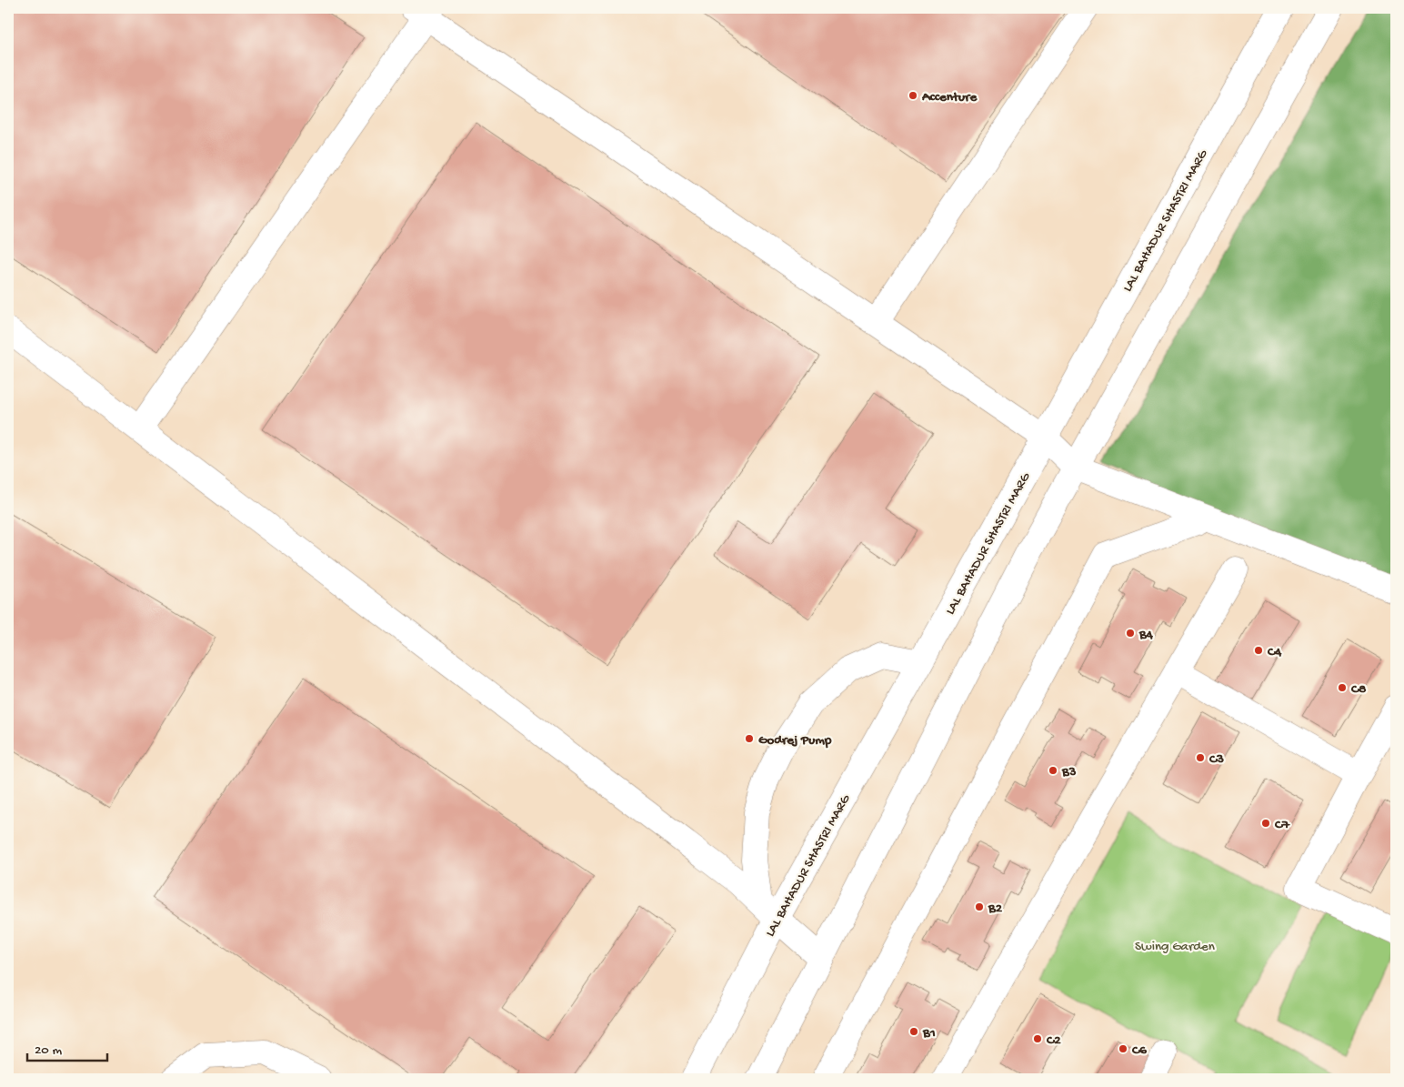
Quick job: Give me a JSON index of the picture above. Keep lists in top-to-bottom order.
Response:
{
  "streets": {
    "main road": ["LAL BAHADUR SHASTRI MARG"]
  },
  "parks": ["Swing Garden"],
  "places": [
    "Accenture",
    "B4",
    "C4",
    "C8",
    "Godrej Pump",
    "C3",
    "B3",
    "C7",
    "B2",
    "B1",
    "C2",
    "C6"
  ],
  "scale_bar": "20 m"
}
